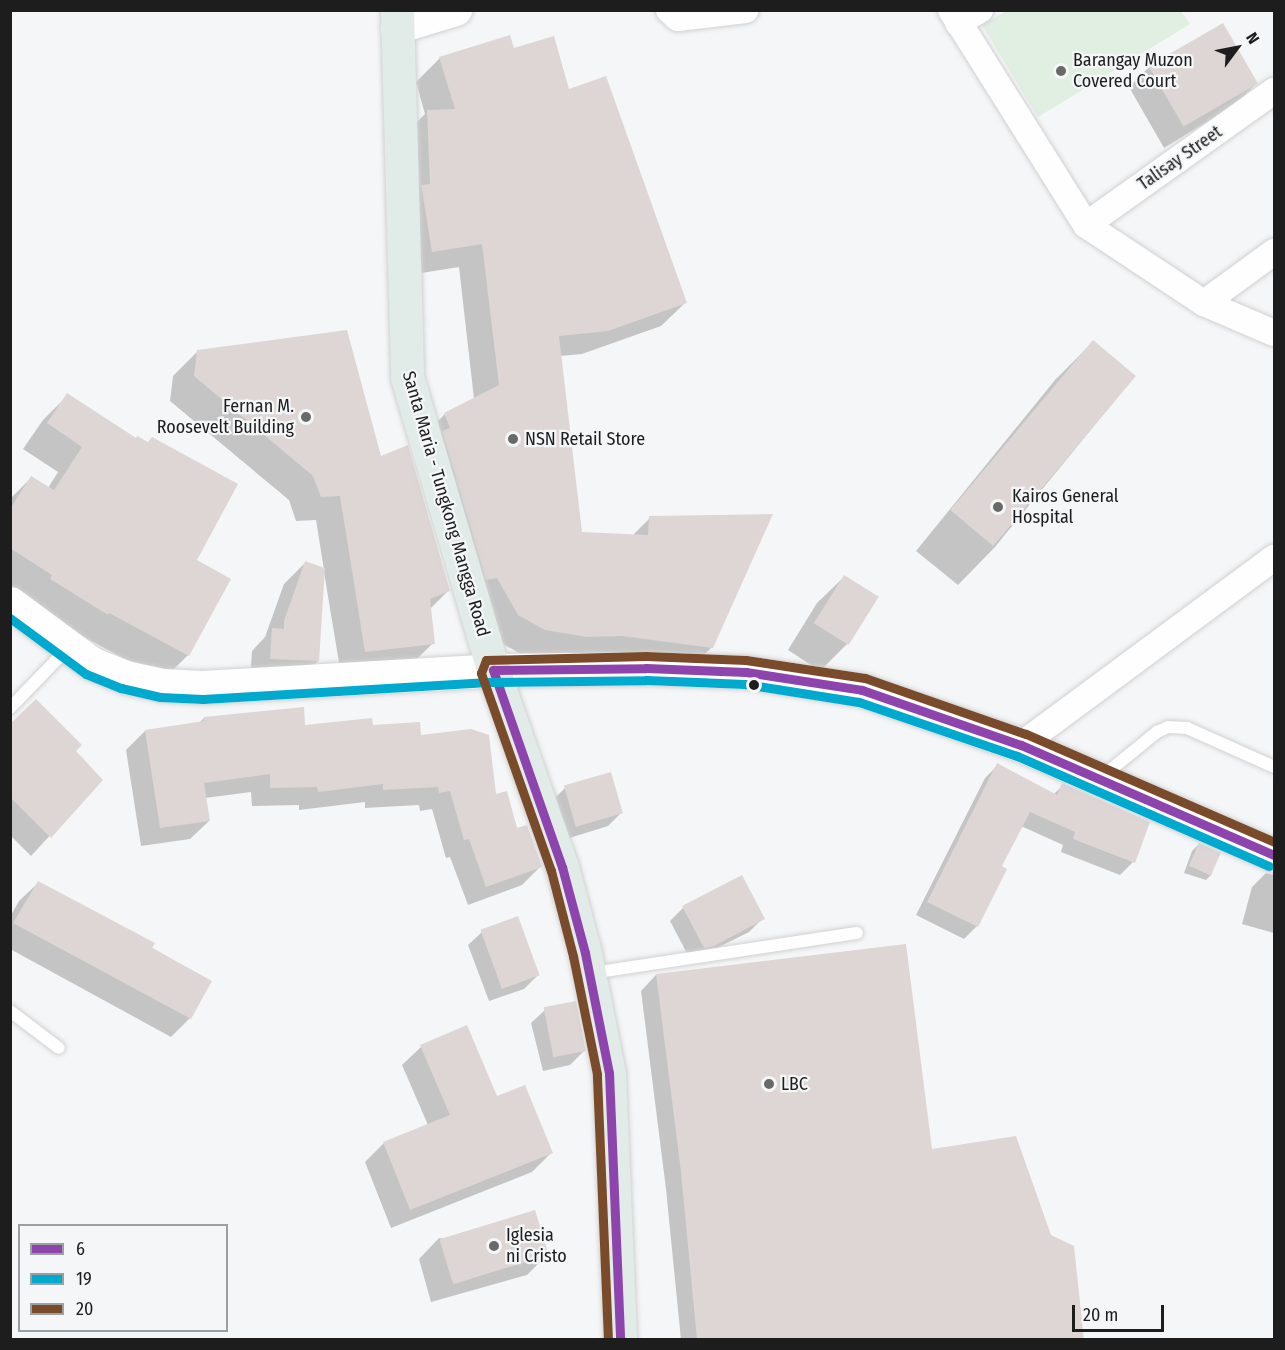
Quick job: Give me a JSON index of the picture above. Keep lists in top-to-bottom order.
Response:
{
  "streets": {
    "main road": ["Santa Maria - Tungkong Mangga Road"],
    "street": ["Talisay Street"]
  },
  "places": [
    "Barangay Muzon Covered Court",
    "Fernan M. Roosevelt Building",
    "NSN Retail Store",
    "Kairos General Hospital",
    "LBC",
    "Iglesia ni Cristo"
  ],
  "lines": ["transit line 19", "transit line 20", "transit line 6"],
  "legend": ["6", "19", "20"],
  "scale_bar": "20 m",
  "north": "top right"
}
